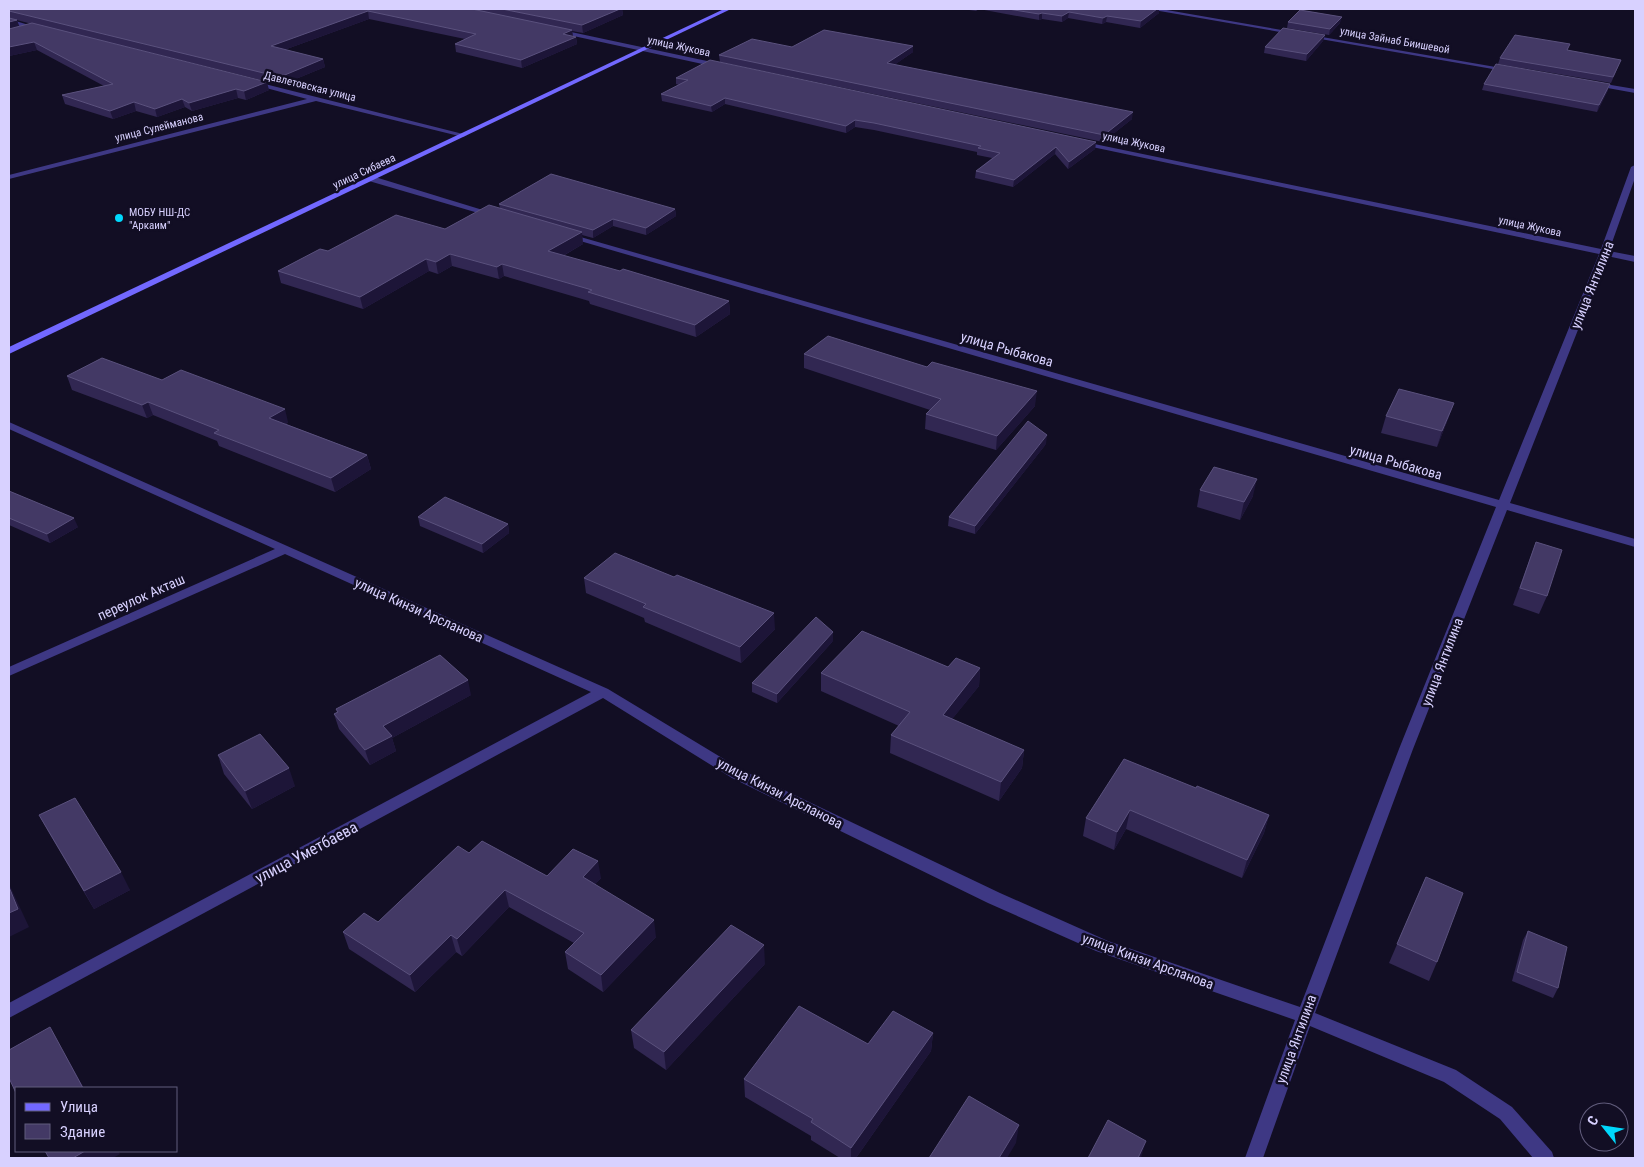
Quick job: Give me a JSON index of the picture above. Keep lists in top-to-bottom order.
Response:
{
  "streets": {
    "main road": ["улица Сибаева"],
    "street": [
      "улица Зайнаб Биишевой",
      "улица Жукова",
      "Давлетовская улица",
      "улица Сулейманова",
      "улица Янтилина",
      "улица Рыбакова",
      "переулок Акташ",
      "улица Кинзи Арсланова",
      "улица Уметбаева"
    ]
  },
  "crossings": [
    ["улица Жукова", "улица Сибаева"],
    ["улица Жукова", "улица Янтилина"],
    ["Давлетовская улица", "улица Сулейманова"],
    ["Давлетовская улица", "улица Сибаева"],
    ["улица Янтилина", "улица Рыбакова"],
    ["улица Янтилина", "улица Кинзи Арсланова"],
    ["переулок Акташ", "улица Кинзи Арсланова"],
    ["улица Кинзи Арсланова", "улица Уметбаева"]
  ],
  "places": ["МОБУ НШ-ДС \"Аркаим\""],
  "legend": ["Улица", "Здание"],
  "north": "top left"
}
